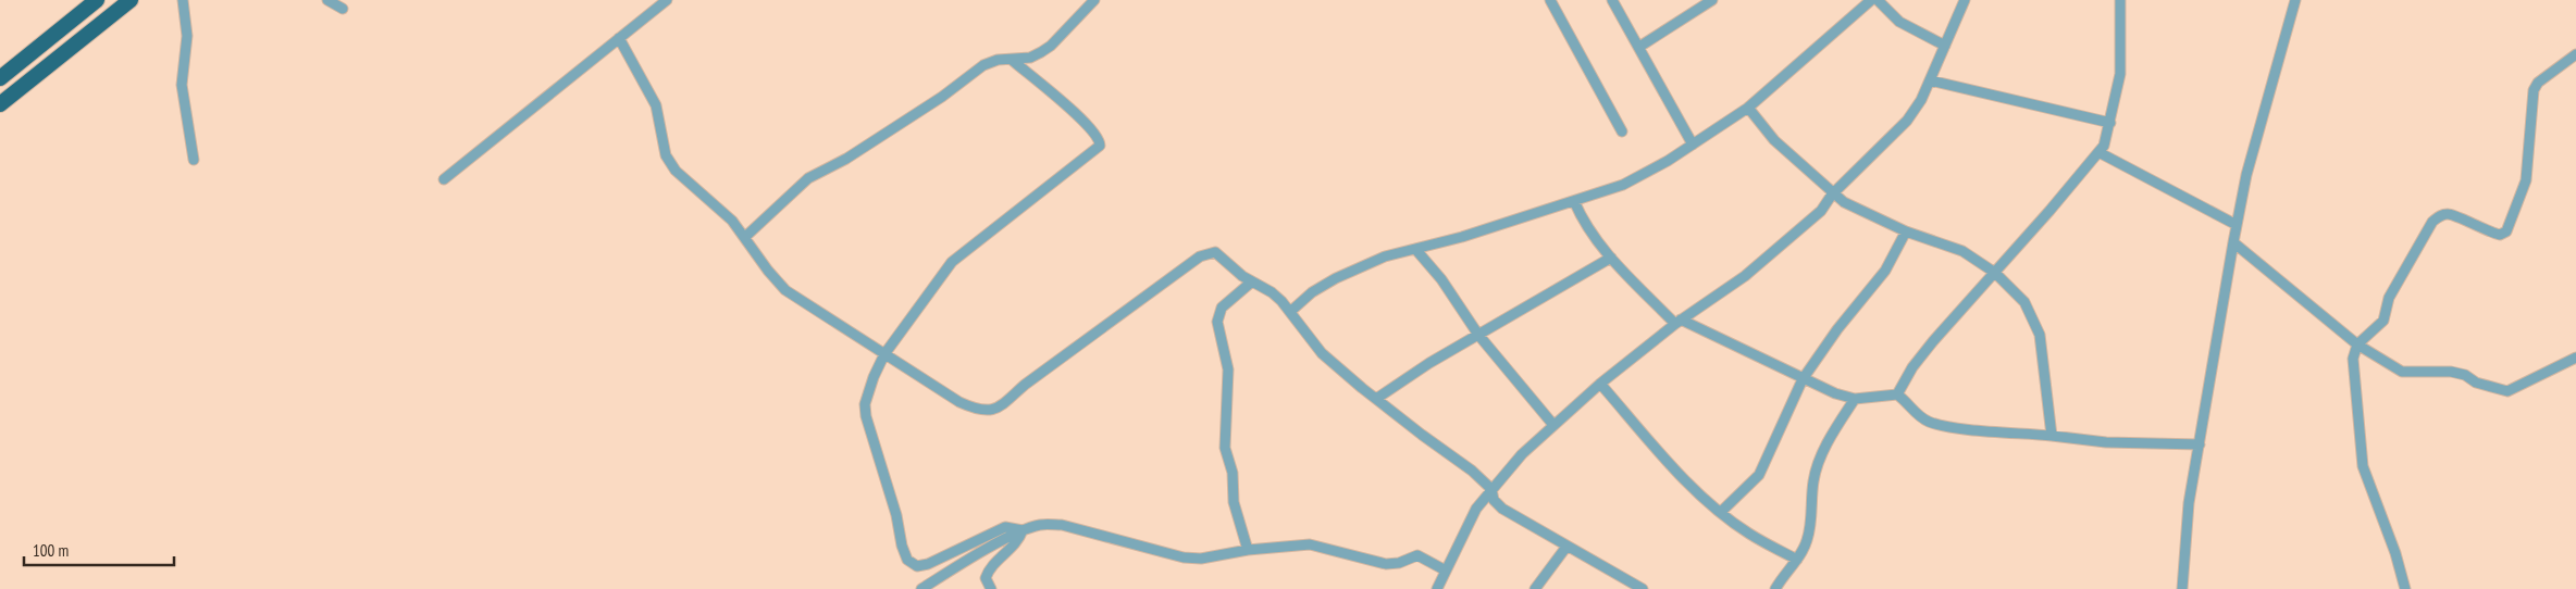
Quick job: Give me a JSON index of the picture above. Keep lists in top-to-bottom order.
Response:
{
  "scale_bar": "100 m"
}
